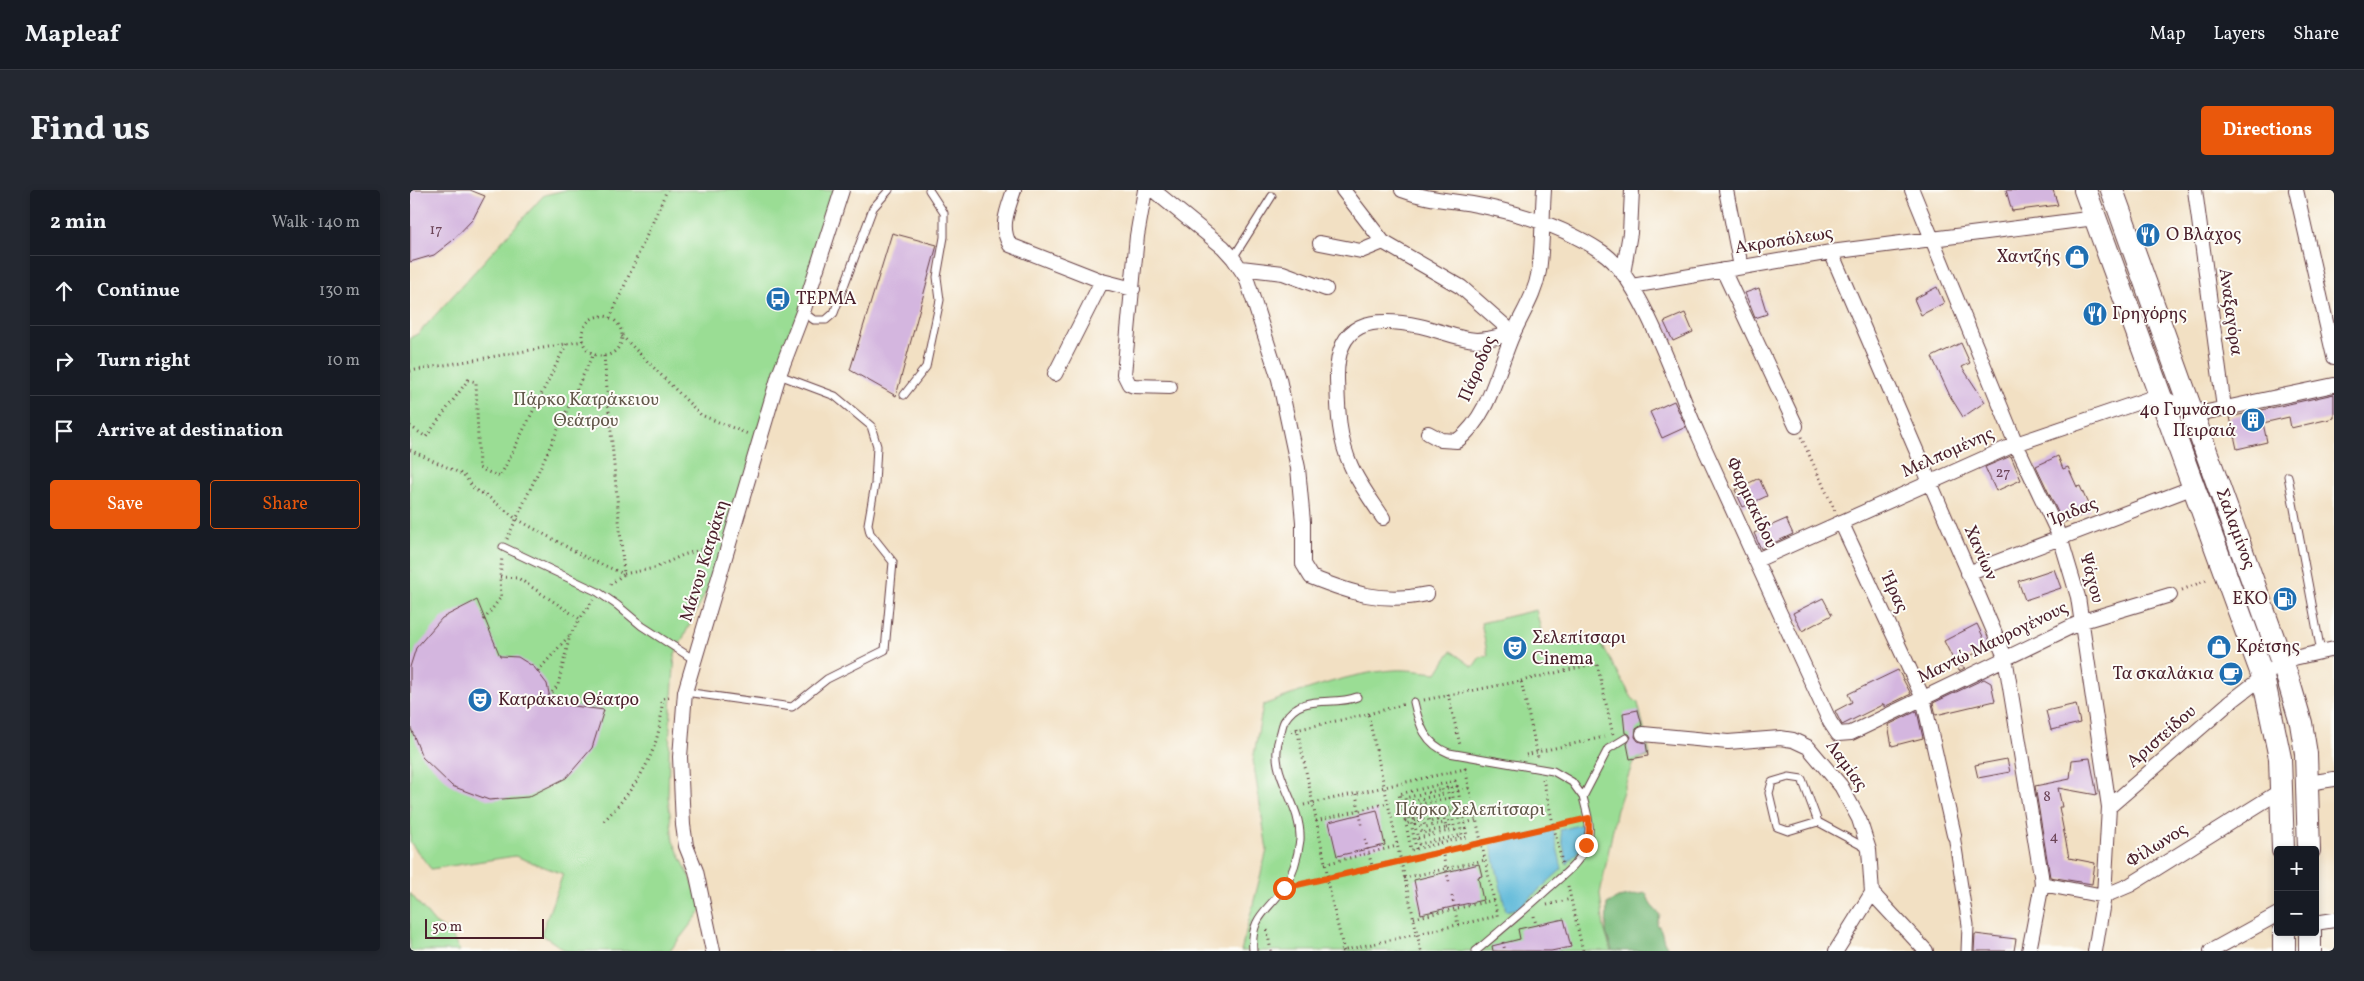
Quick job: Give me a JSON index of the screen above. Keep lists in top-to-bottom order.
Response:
{
  "streets": {
    "main road": ["Σαλαμίνος"],
    "street": [
      "Ακροπόλεως",
      "Αναξαγόρα",
      "Πάροδος",
      "Μελπομένης",
      "Φαρμακίδου",
      "Ίριδας",
      "Χανίων",
      "Μάνου Κατράκη",
      "Ψάχου",
      "Ήρας",
      "Μαντώ Μαυρογένους",
      "Αριστείδου",
      "Λαμίας",
      "Φίλωνος"
    ]
  },
  "crossings": [
    ["Ακροπόλεως", "Φαρμακίδου"],
    ["Ακροπόλεως", "Σαλαμίνος"],
    ["Ακροπόλεως", "Χανίων"],
    ["Ακροπόλεως", "Ψάχου"],
    ["Μελπομένης", "Φαρμακίδου"],
    ["Μελπομένης", "Σαλαμίνος"],
    ["Μελπομένης", "Χανίων"],
    ["Μελπομένης", "Ψάχου"],
    ["Μελπομένης", "Ήρας"],
    ["Φαρμακίδου", "Μαντώ Μαυρογένους"],
    ["Ίριδας", "Σαλαμίνος"],
    ["Ίριδας", "Χανίων"],
    ["Ίριδας", "Ψάχου"],
    ["Σαλαμίνος", "Αριστείδου"],
    ["Σαλαμίνος", "Φίλωνος"],
    ["Χανίων", "Μαντώ Μαυρογένους"],
    ["Ψάχου", "Μαντώ Μαυρογένους"],
    ["Ψάχου", "Αριστείδου"],
    ["Ψάχου", "Φίλωνος"],
    ["Ήρας", "Μαντώ Μαυρογένους"]
  ],
  "parks": ["Πάρκο Κατράκειου Θεάτρου", "Πάρκο Σελεπίτσαρι"],
  "places": {
    "restaurant": ["Ο Βλάχος", "Γρηγόρης"],
    "shop": ["Χαντζής", "Κρέτσης"],
    "bus stop": ["ΤΕΡΜΑ"],
    "building": ["4ο Γυμνάσιο Πειραιά"],
    "fuel station": ["EKO"],
    "theatre": ["Σελεπίτσαρι Cinema", "Κατράκειο Θέατρο"],
    "cafe": ["Τα σκαλάκια"]
  },
  "house_numbers": [
    "17",
    "27",
    "8",
    "4"
  ],
  "scale_bar": "50 m",
  "page": {
    "header": "Mapleaf",
    "nav": ["Map", "Layers", "Share"],
    "title": "Find us",
    "buttons": [
      "Directions",
      ["Save", "Share"]
    ],
    "heading": ["2 min", "Walk · 140 m"],
    "list": [
      ["Continue", "130 m"],
      ["Turn right", "10 m"],
      "Arrive at destination"
    ],
    "map_buttons": ["+", "−"],
    "scale": "50 m"
  }
}
